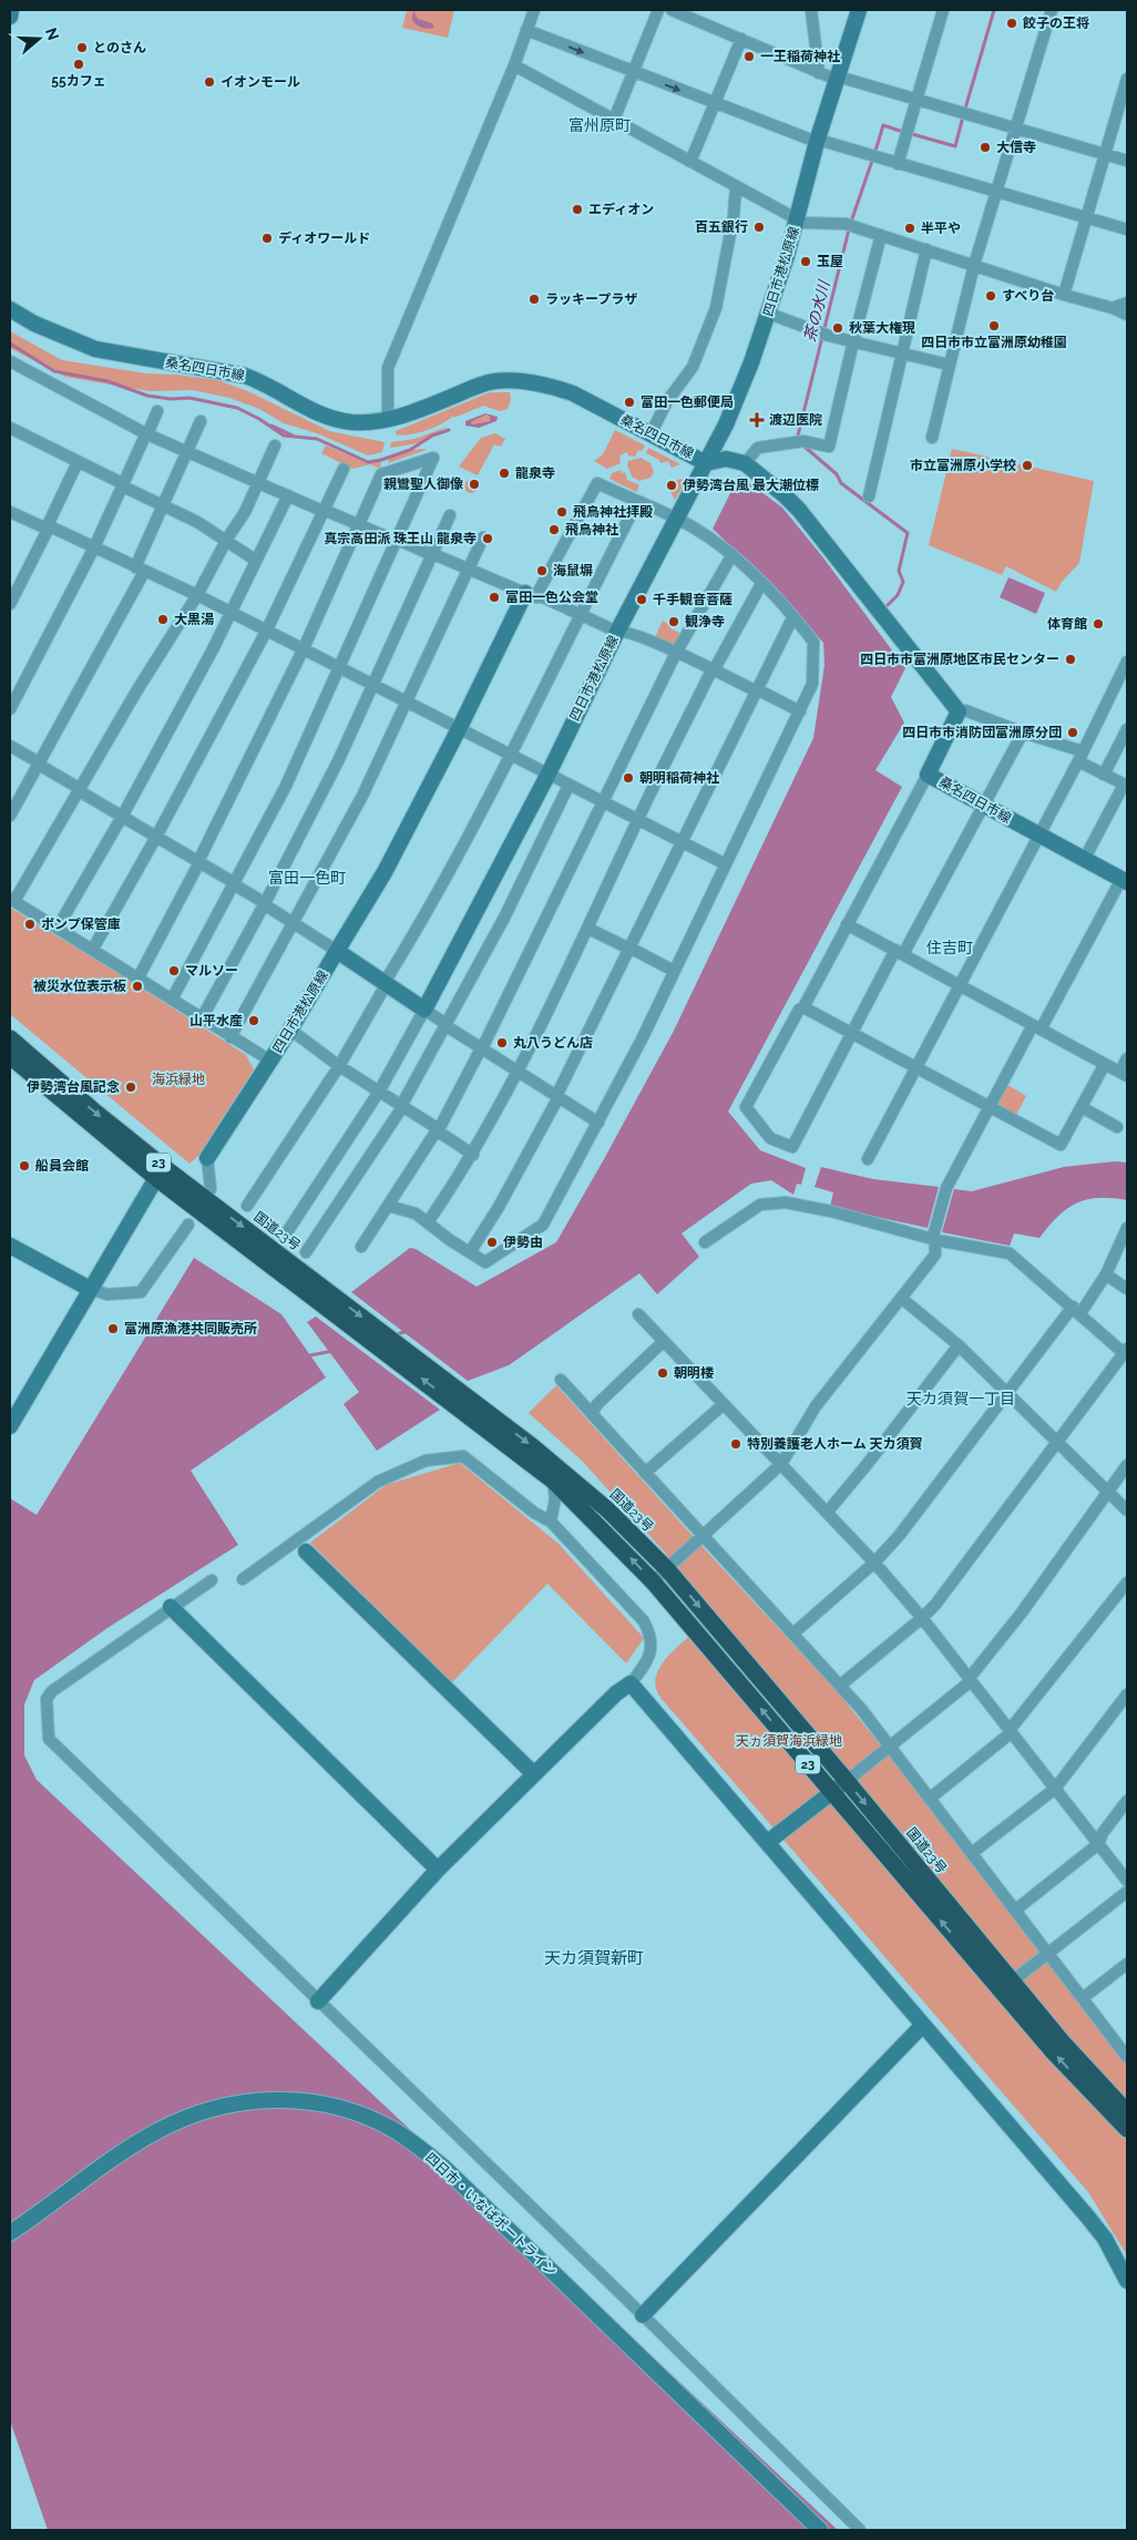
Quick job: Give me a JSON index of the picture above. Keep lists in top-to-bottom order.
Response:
{
  "streets": {
    "highway": ["23", "国道23号"],
    "street": ["四日市港松原線", "桑名四日市線", "四日市・いなばポートライン"]
  },
  "crossings": [
    ["四日市港松原線", "桑名四日市線"]
  ],
  "districts": [
    "富州原町",
    "富田一色町",
    "住吉町",
    "天カ須賀一丁目",
    "天カ須賀新町"
  ],
  "water": ["茶の水川"],
  "parks": ["海浜緑地", "天ヵ須賀海浜緑地"],
  "places": {
    "other": [
      "餃子の王将",
      "とのさん",
      "一王稲荷神社",
      "55カフェ",
      "イオンモール",
      "大信寺",
      "エディオン",
      "百五銀行",
      "半平や",
      "ディオワールド",
      "玉屋",
      "すべり台",
      "ラッキープラザ",
      "四日市市立富洲原幼稚園",
      "秋葉大権現",
      "富田一色郵便局",
      "市立富洲原小学校",
      "龍泉寺",
      "親鸞聖人御像",
      "伊勢湾台風 最大潮位標",
      "飛鳥神社拝殿",
      "飛鳥神社",
      "真宗高田派 珠王山 龍泉寺",
      "海鼠塀",
      "富田一色公会堂",
      "千手観音菩薩",
      "大黒湯",
      "観浄寺",
      "体育館",
      "四日市市富洲原地区市民センター",
      "四日市市消防団富洲原分団",
      "朝明稲荷神社",
      "ポンプ保管庫",
      "マルソー",
      "被災水位表示板",
      "山平水産",
      "丸八うどん店",
      "伊勢湾台風記念",
      "船員会館",
      "伊勢由",
      "富洲原漁港共同販売所",
      "朝明楼",
      "特別養護老人ホーム 天カ須賀"
    ],
    "health": ["渡辺医院"]
  },
  "north": "right"
}
